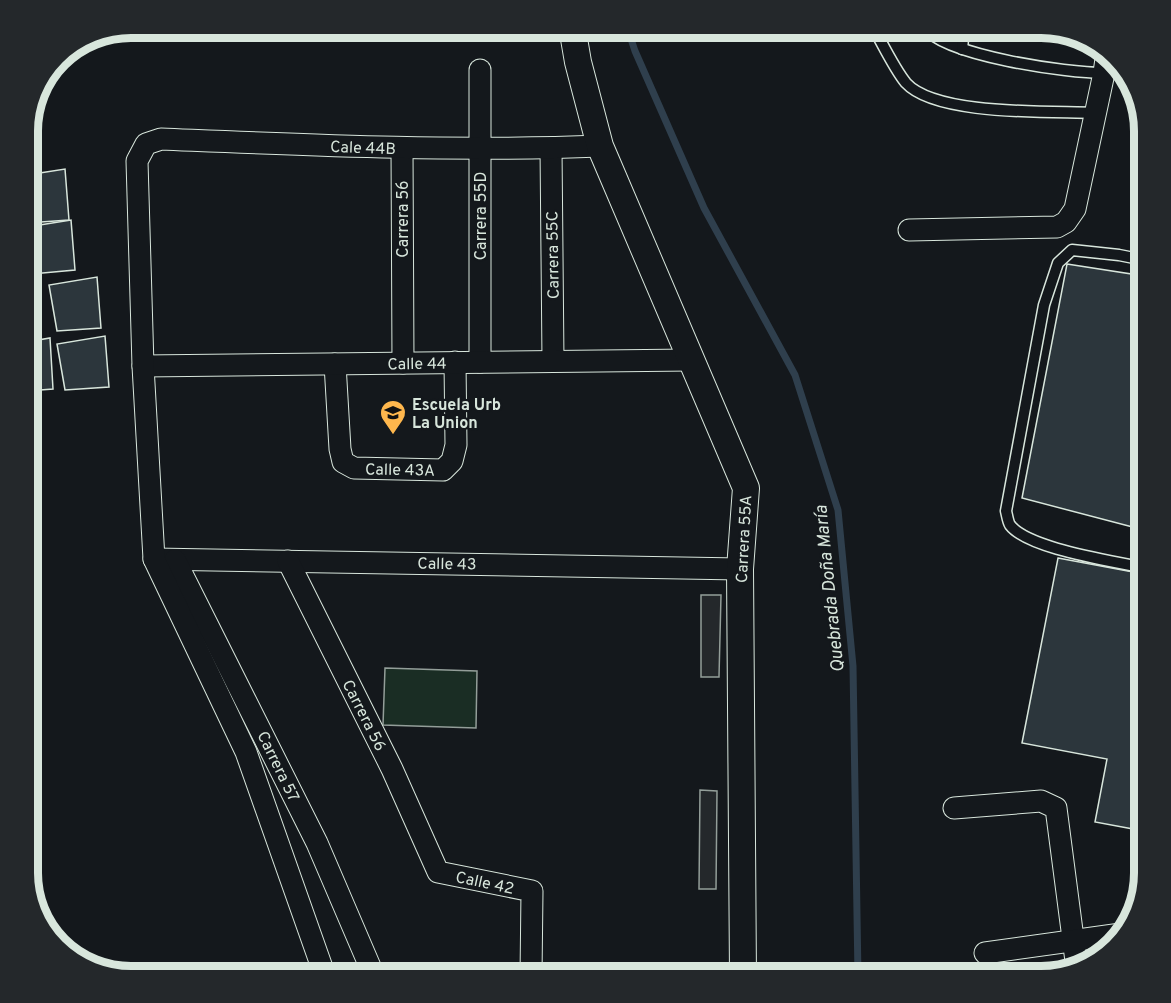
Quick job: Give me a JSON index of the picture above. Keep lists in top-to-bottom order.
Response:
{
  "streets": {
    "street": [
      "Cale 44B",
      "Carrera 55D",
      "Carrera 56",
      "Carrera 55C",
      "Calle 44",
      "Calle 43A",
      "Carrera 55A",
      "Calle 43",
      "Carrera 57",
      "Calle 42"
    ]
  },
  "crossings": [
    ["Cale 44B", "Carrera 55D"],
    ["Cale 44B", "Carrera 56"],
    ["Cale 44B", "Carrera 55C"],
    ["Cale 44B", "Calle 44"],
    ["Cale 44B", "Carrera 55A"],
    ["Carrera 55D", "Calle 44"],
    ["Carrera 56", "Calle 44"],
    ["Carrera 56", "Calle 43"],
    ["Carrera 56", "Calle 42"],
    ["Carrera 55C", "Calle 44"],
    ["Calle 44", "Calle 43A"],
    ["Calle 44", "Carrera 55A"],
    ["Carrera 55A", "Calle 43"],
    ["Calle 43", "Carrera 57"]
  ],
  "water": ["Quebrada Doña María"],
  "places": {
    "school or university": ["Escuela Urb La Union"]
  }
}
